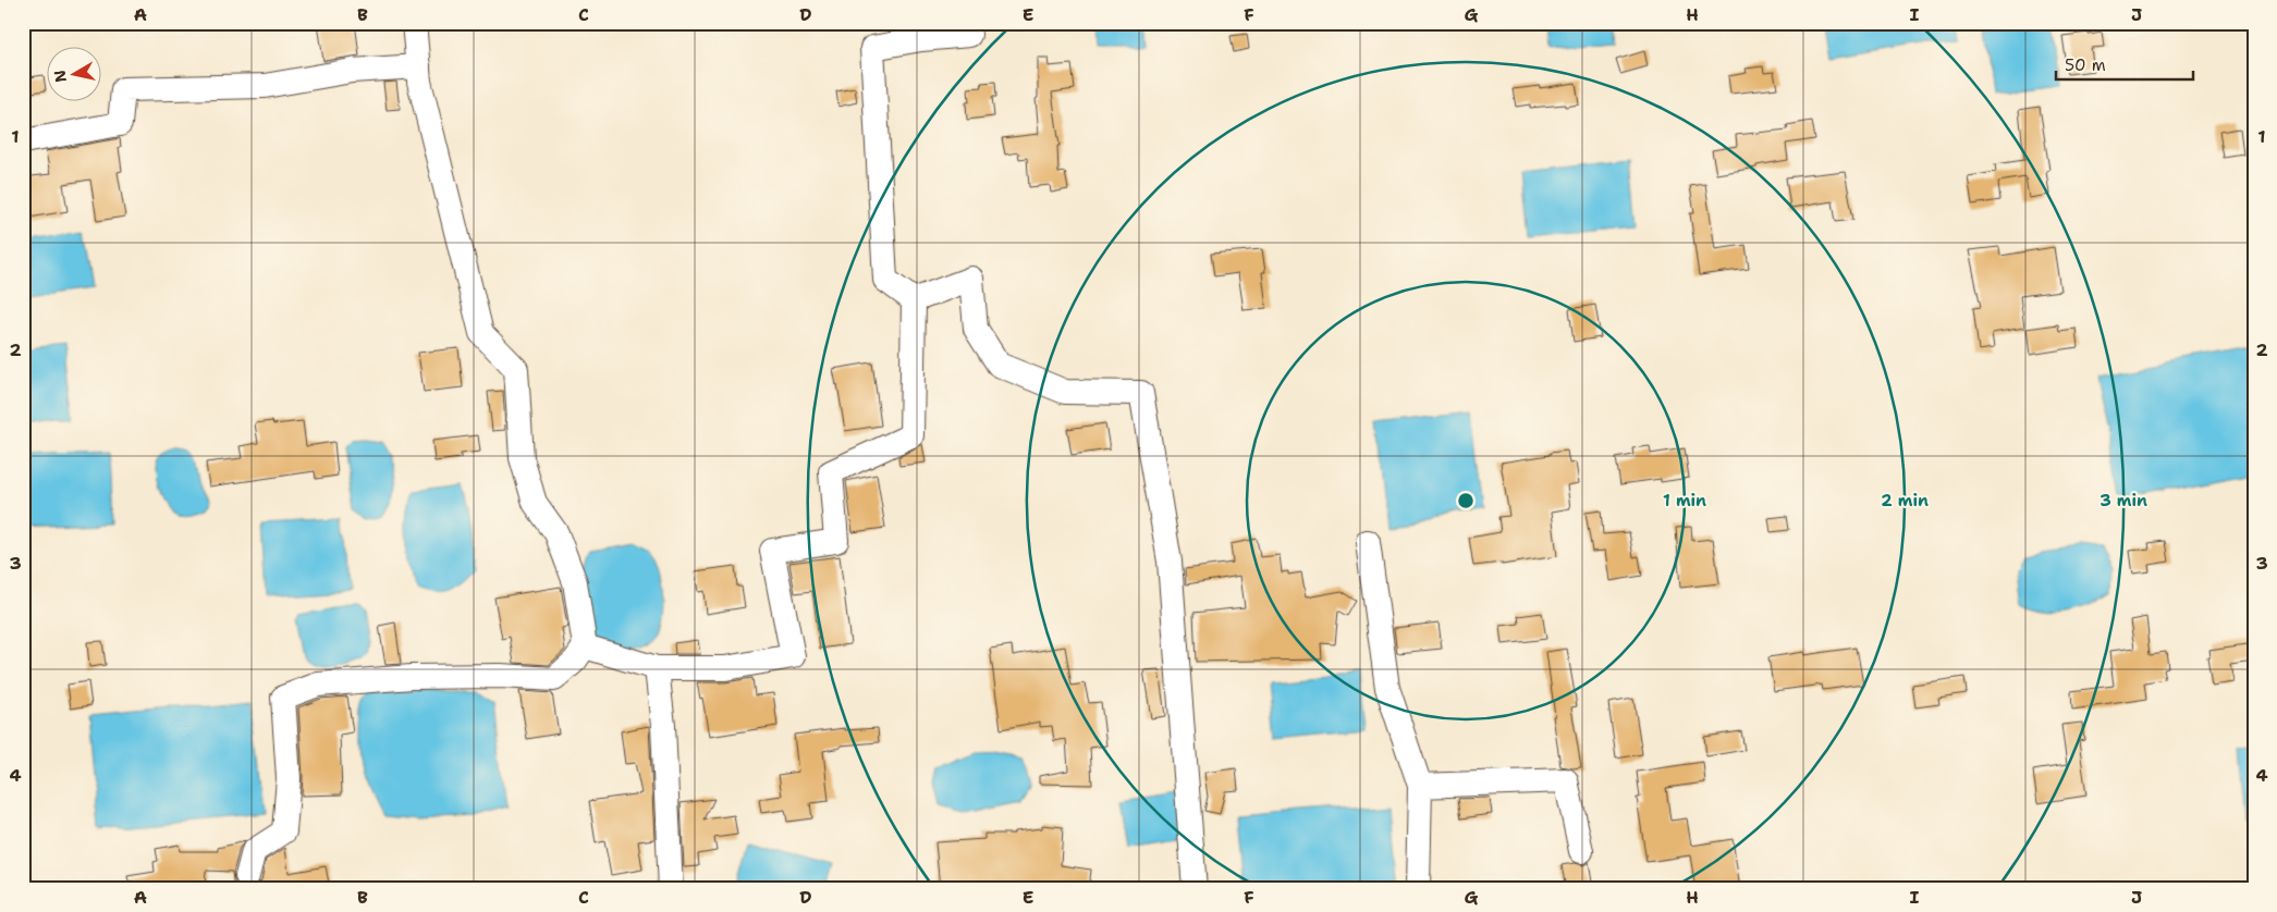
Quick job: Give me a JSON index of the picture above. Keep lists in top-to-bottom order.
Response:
{
  "scale_bar": "50 m",
  "north": "left",
  "grid": {
    "columns": [
      "A",
      "B",
      "C",
      "D",
      "E",
      "F",
      "G",
      "H",
      "I",
      "J"
    ],
    "rows": [
      "1",
      "2",
      "3",
      "4"
    ]
  },
  "rings": ["1 min", "2 min", "3 min"]
}
